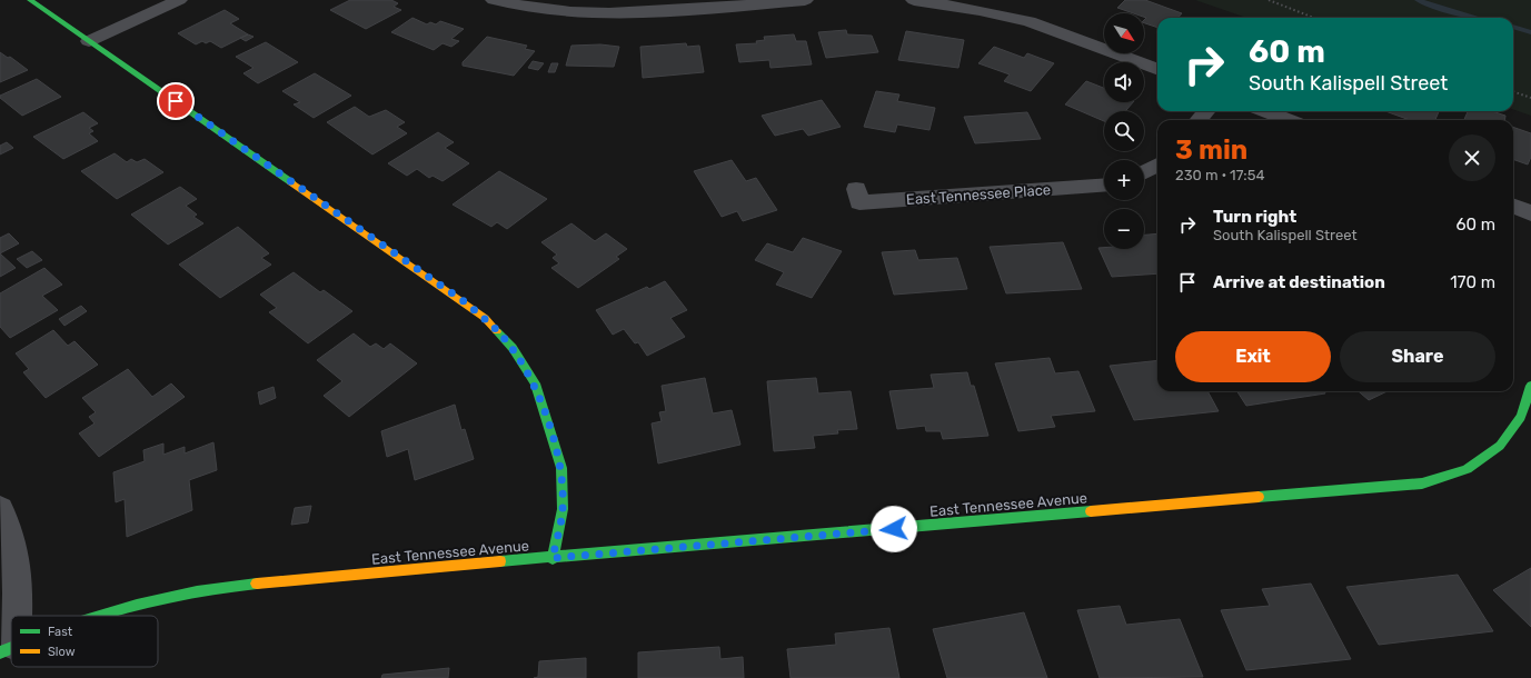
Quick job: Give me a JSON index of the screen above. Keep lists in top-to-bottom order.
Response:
{
  "streets": {
    "street": ["East Tennessee Place", "East Tennessee Avenue"]
  },
  "legend": ["Fast", "Slow"],
  "north": "bottom right",
  "page": {
    "map_buttons": ["+", "−"],
    "turn": ["60 m", "South Kalispell Street"],
    "heading": ["3 min", "230 m · 17:54"],
    "list": [
      {
        "name": "Turn right",
        "note": "South Kalispell Street",
        "value": "60 m"
      },
      {
        "name": "Arrive at destination",
        "value": "170 m"
      }
    ],
    "buttons": ["Exit", "Share"]
  }
}
